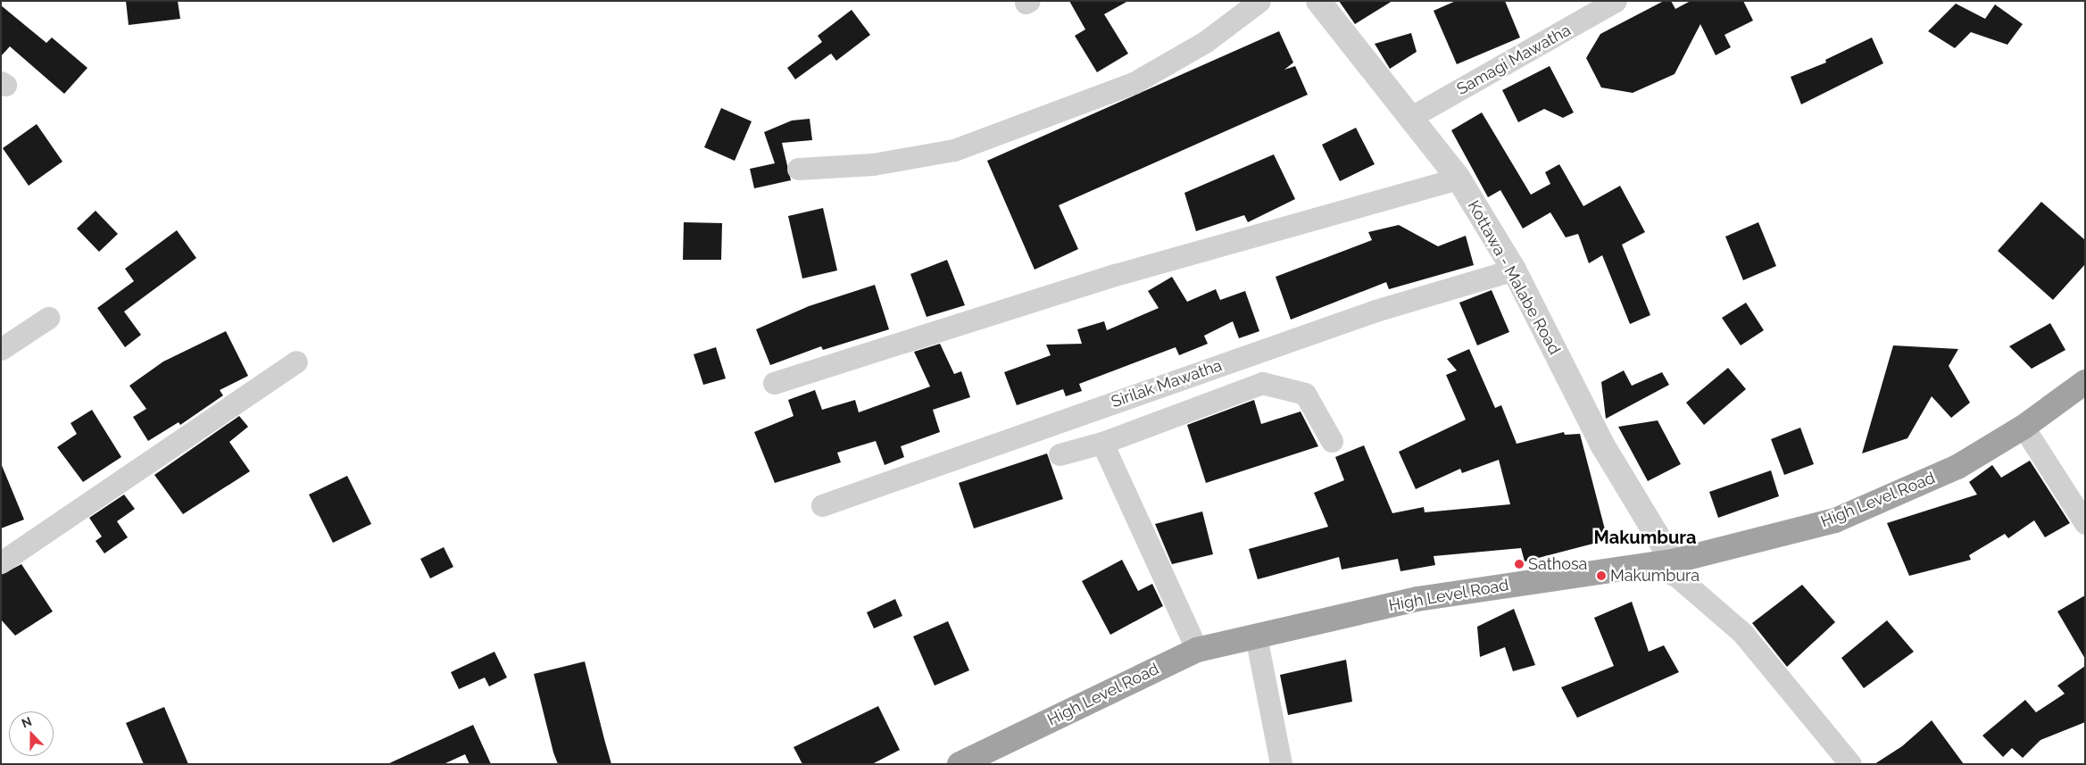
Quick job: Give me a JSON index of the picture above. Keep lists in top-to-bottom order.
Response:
{
  "streets": {
    "highway": ["High Level Road"],
    "street": ["Samagi Mawatha", "Kottawa - Malabe Road", "Sirilak Mawatha"]
  },
  "crossings": [
    ["Samagi Mawatha", "Kottawa - Malabe Road"],
    ["Kottawa - Malabe Road", "Sirilak Mawatha"],
    ["Kottawa - Malabe Road", "High Level Road"]
  ],
  "districts": ["Makumbura"],
  "places": ["Sathosa", "Makumbura"],
  "north": "top"
}
